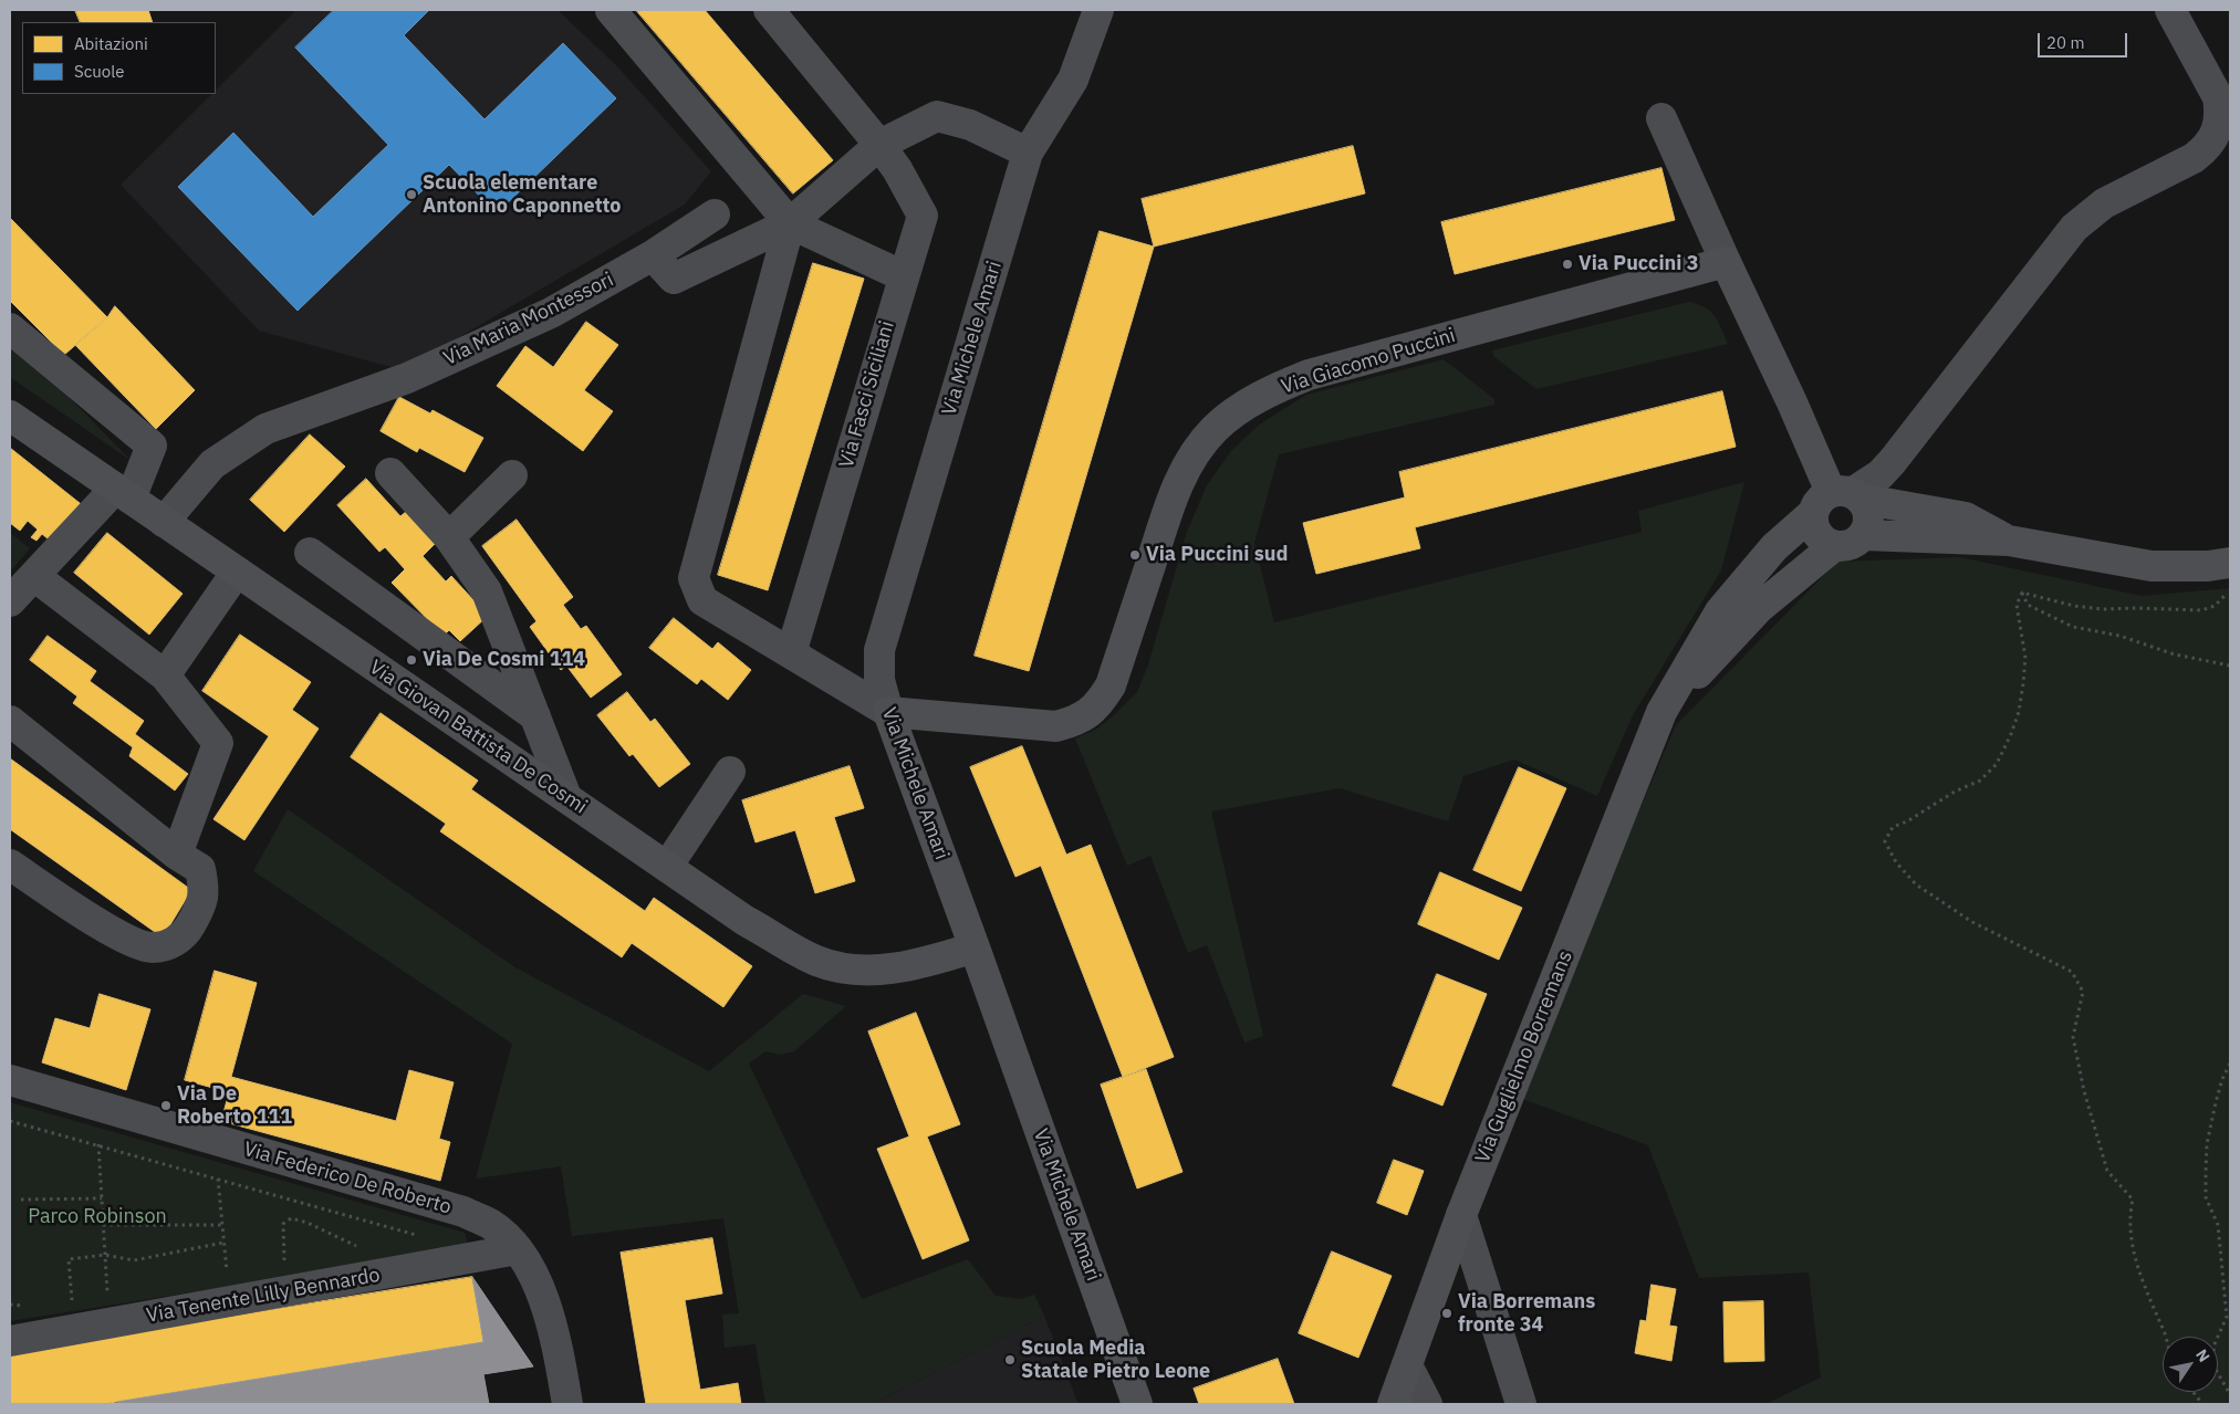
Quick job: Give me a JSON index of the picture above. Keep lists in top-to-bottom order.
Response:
{
  "streets": {
    "main road": [
      "Via Michele Amari",
      "Via Giacomo Puccini",
      "Via Giovan Battista De Cosmi",
      "Via Guglielmo Borremans"
    ],
    "street": [
      "Via Maria Montessori",
      "Via Fasci Siciliani",
      "Via Federico De Roberto",
      "Via Tenente Lilly Bennardo"
    ]
  },
  "crossings": [
    ["Via Maria Montessori", "Via Giovan Battista De Cosmi"],
    ["Via Michele Amari", "Via Giacomo Puccini"],
    ["Via Michele Amari", "Via Giovan Battista De Cosmi"],
    ["Via Federico De Roberto", "Via Tenente Lilly Bennardo"]
  ],
  "parks": ["Parco Robinson"],
  "places": [
    "Scuola elementare Antonino Caponnetto",
    "Via Puccini 3",
    "Via Puccini sud",
    "Via De Cosmi 114",
    "Via De Roberto 111",
    "Via Borremans fronte 34",
    "Scuola Media Statale Pietro Leone"
  ],
  "legend": ["Abitazioni", "Scuole"],
  "scale_bar": "20 m",
  "north": "top right"
}
